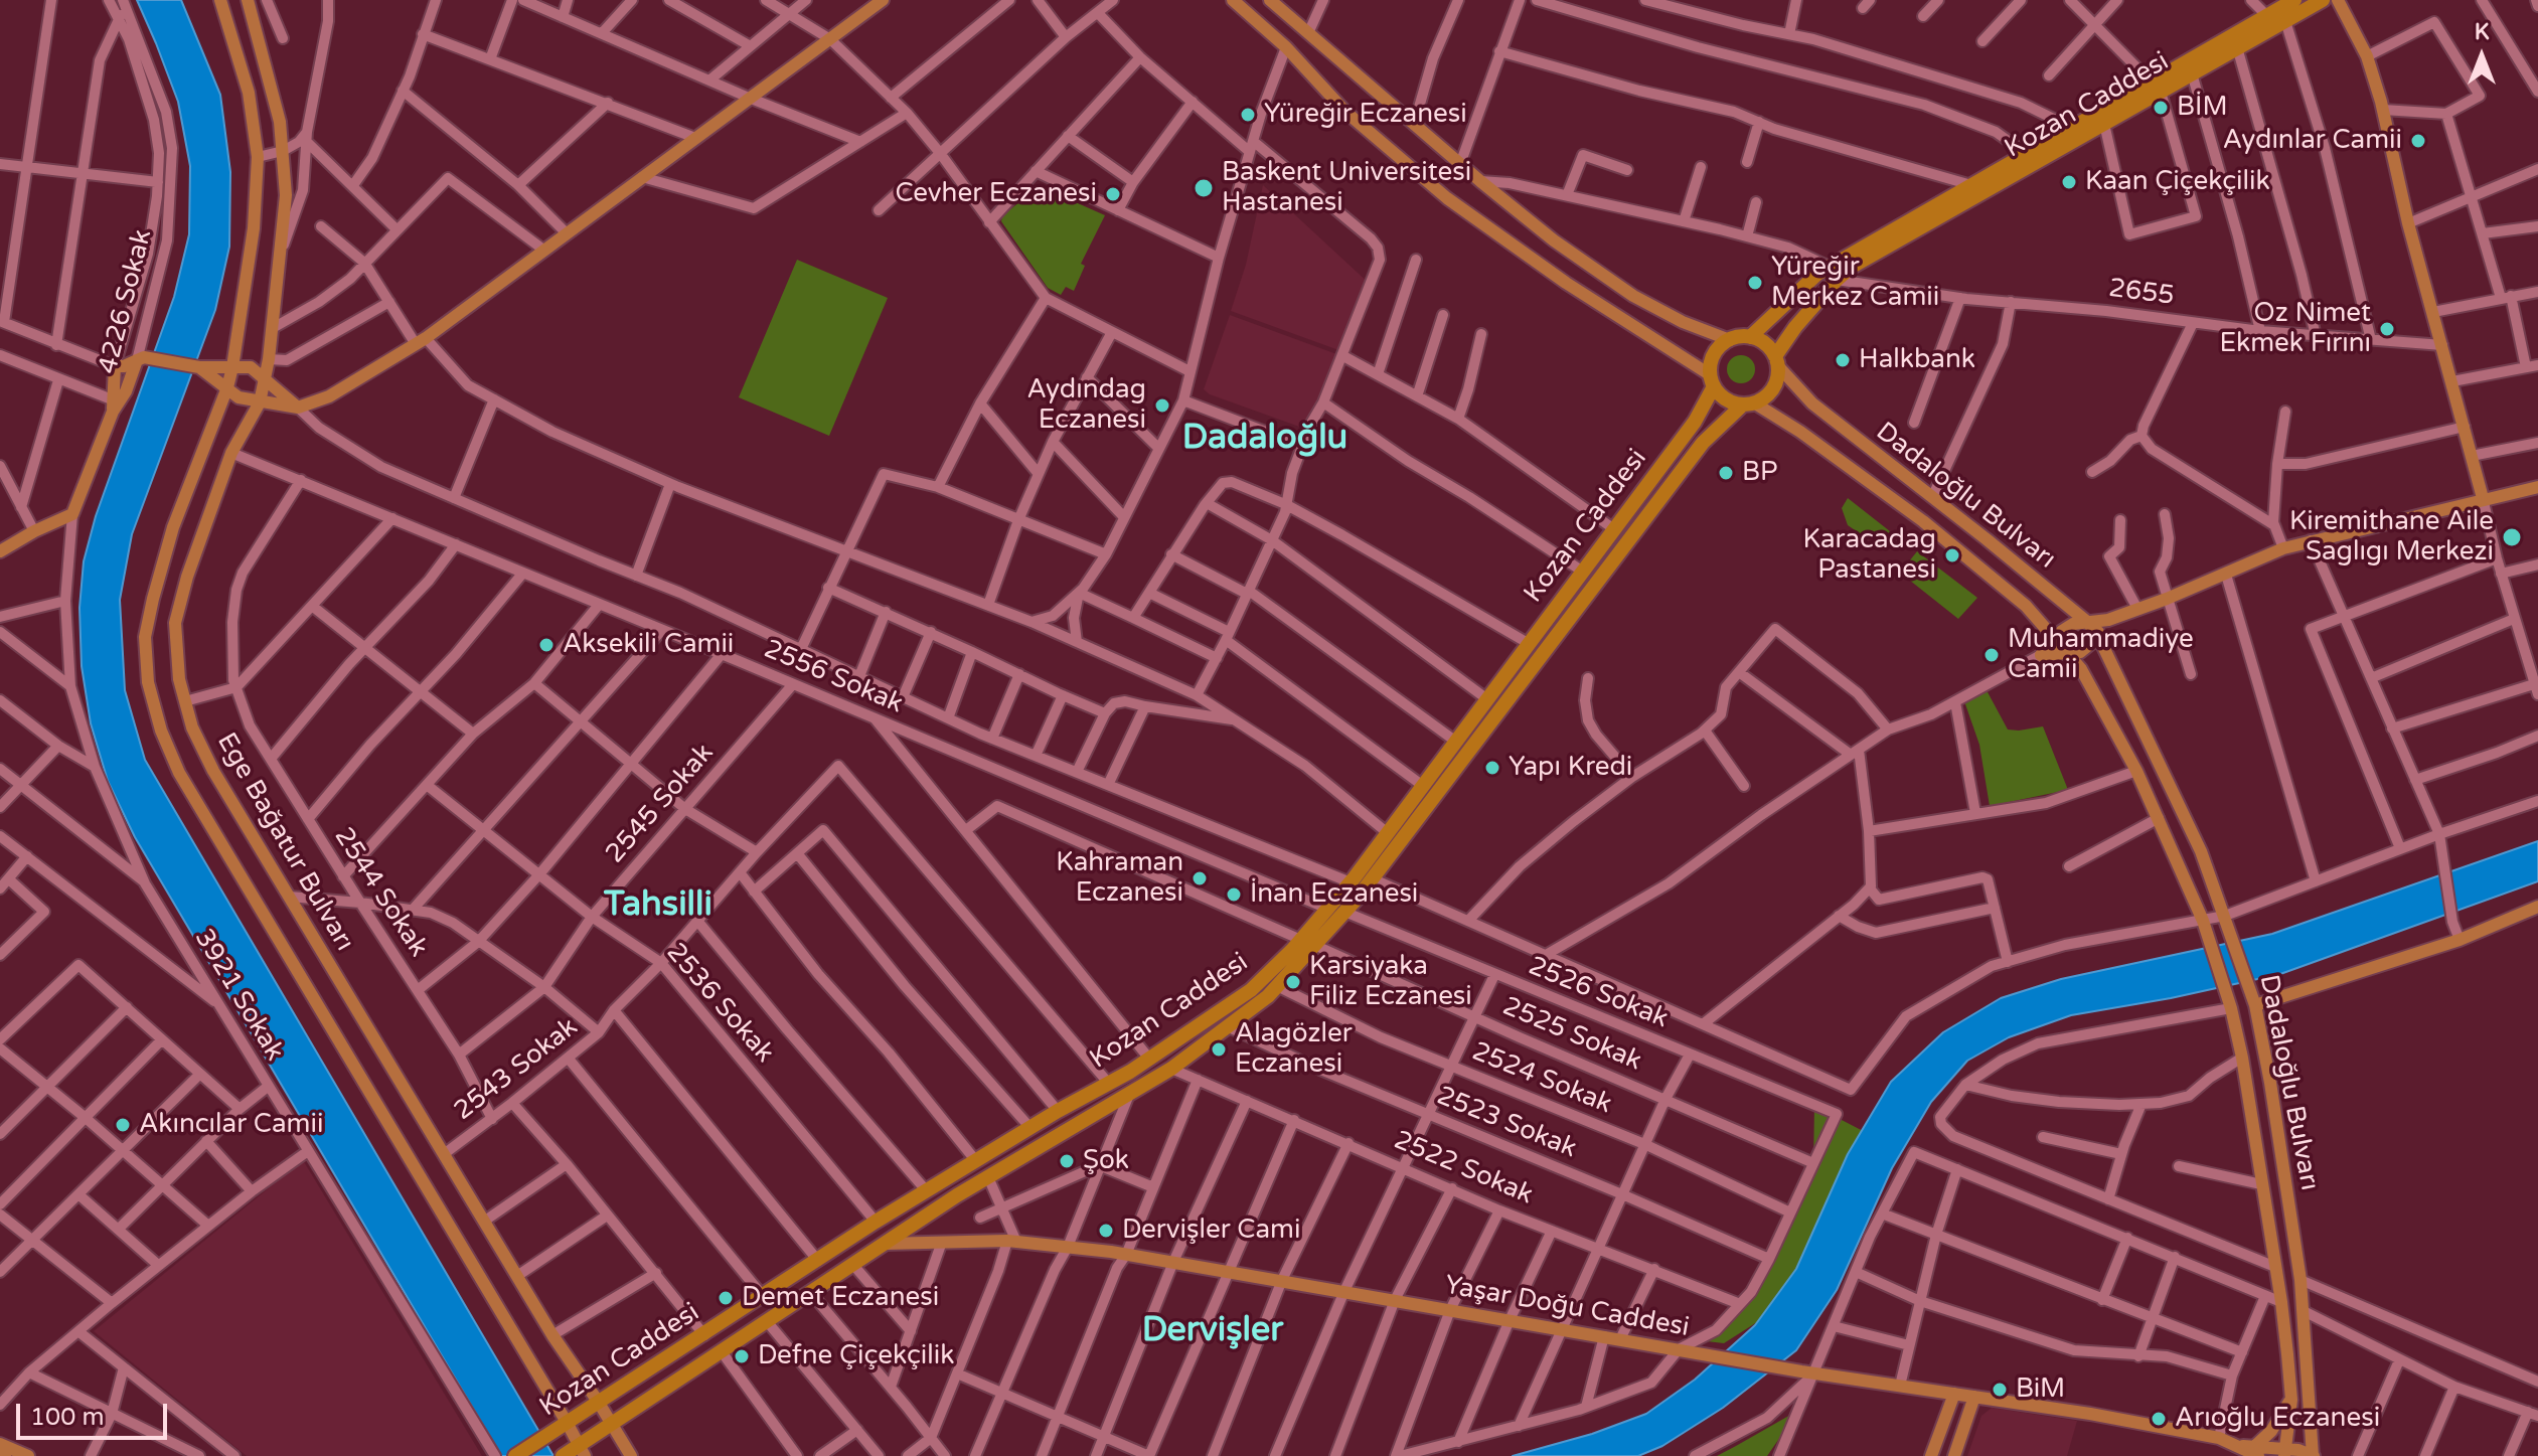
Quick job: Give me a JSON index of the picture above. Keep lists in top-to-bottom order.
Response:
{
  "streets": {
    "highway": ["Kozan Caddesi"],
    "main road": [
      "4226 Sokak",
      "Dadaloğlu Bulvarı",
      "Ege Bağatur Bulvarı",
      "Yaşar Doğu Caddesi"
    ],
    "street": [
      "2655",
      "2556 Sokak",
      "2545 Sokak",
      "2544 Sokak",
      "2526 Sokak",
      "3921 Sokak",
      "2536 Sokak",
      "2525 Sokak",
      "2543 Sokak",
      "2524 Sokak",
      "2523 Sokak",
      "2522 Sokak"
    ]
  },
  "crossings": [
    ["Kozan Caddesi", "2655"],
    ["Kozan Caddesi", "Dadaloğlu Bulvarı"],
    ["Kozan Caddesi", "2556 Sokak"],
    ["Kozan Caddesi", "Ege Bağatur Bulvarı"],
    ["Kozan Caddesi", "2526 Sokak"],
    ["Kozan Caddesi", "2536 Sokak"],
    ["Kozan Caddesi", "2525 Sokak"],
    ["Kozan Caddesi", "2543 Sokak"],
    ["Kozan Caddesi", "2524 Sokak"],
    ["Kozan Caddesi", "2523 Sokak"],
    ["Kozan Caddesi", "2522 Sokak"],
    ["Kozan Caddesi", "Yaşar Doğu Caddesi"],
    ["4226 Sokak", "3921 Sokak"],
    ["Dadaloğlu Bulvarı", "Yaşar Doğu Caddesi"],
    ["2556 Sokak", "2545 Sokak"],
    ["2556 Sokak", "Ege Bağatur Bulvarı"],
    ["2556 Sokak", "2544 Sokak"],
    ["2545 Sokak", "2544 Sokak"],
    ["2545 Sokak", "2536 Sokak"],
    ["Ege Bağatur Bulvarı", "2543 Sokak"],
    ["2544 Sokak", "2543 Sokak"],
    ["2526 Sokak", "2525 Sokak"],
    ["2536 Sokak", "2543 Sokak"]
  ],
  "districts": ["Dadaloğlu", "Tahsilli", "Dervişler"],
  "places": [
    "BİM",
    "Yüreğir Eczanesi",
    "Aydınlar Camii",
    "Kaan Çiçekçilik",
    "Baskent Universitesi Hastanesi",
    "Cevher Eczanesi",
    "Yüreğir Merkez Camii",
    "Oz Nimet Ekmek Fırını",
    "Halkbank",
    "Aydındag Eczanesi",
    "BP",
    "Kiremithane Aile Saglıgı Merkezi",
    "Karacadag Pastanesi",
    "Aksekili Camii",
    "Muhammadiye Camii",
    "Yapı Kredi",
    "Kahraman Eczanesi",
    "İnan Eczanesi",
    "Karsiyaka Filiz Eczanesi",
    "Alagözler Eczanesi",
    "Akıncılar Camii",
    "Şok",
    "Dervişler Cami",
    "Demet Eczanesi",
    "Defne Çiçekçilik",
    "BiM",
    "Arıoğlu Eczanesi"
  ],
  "scale_bar": "100 m",
  "north": "top"
}
